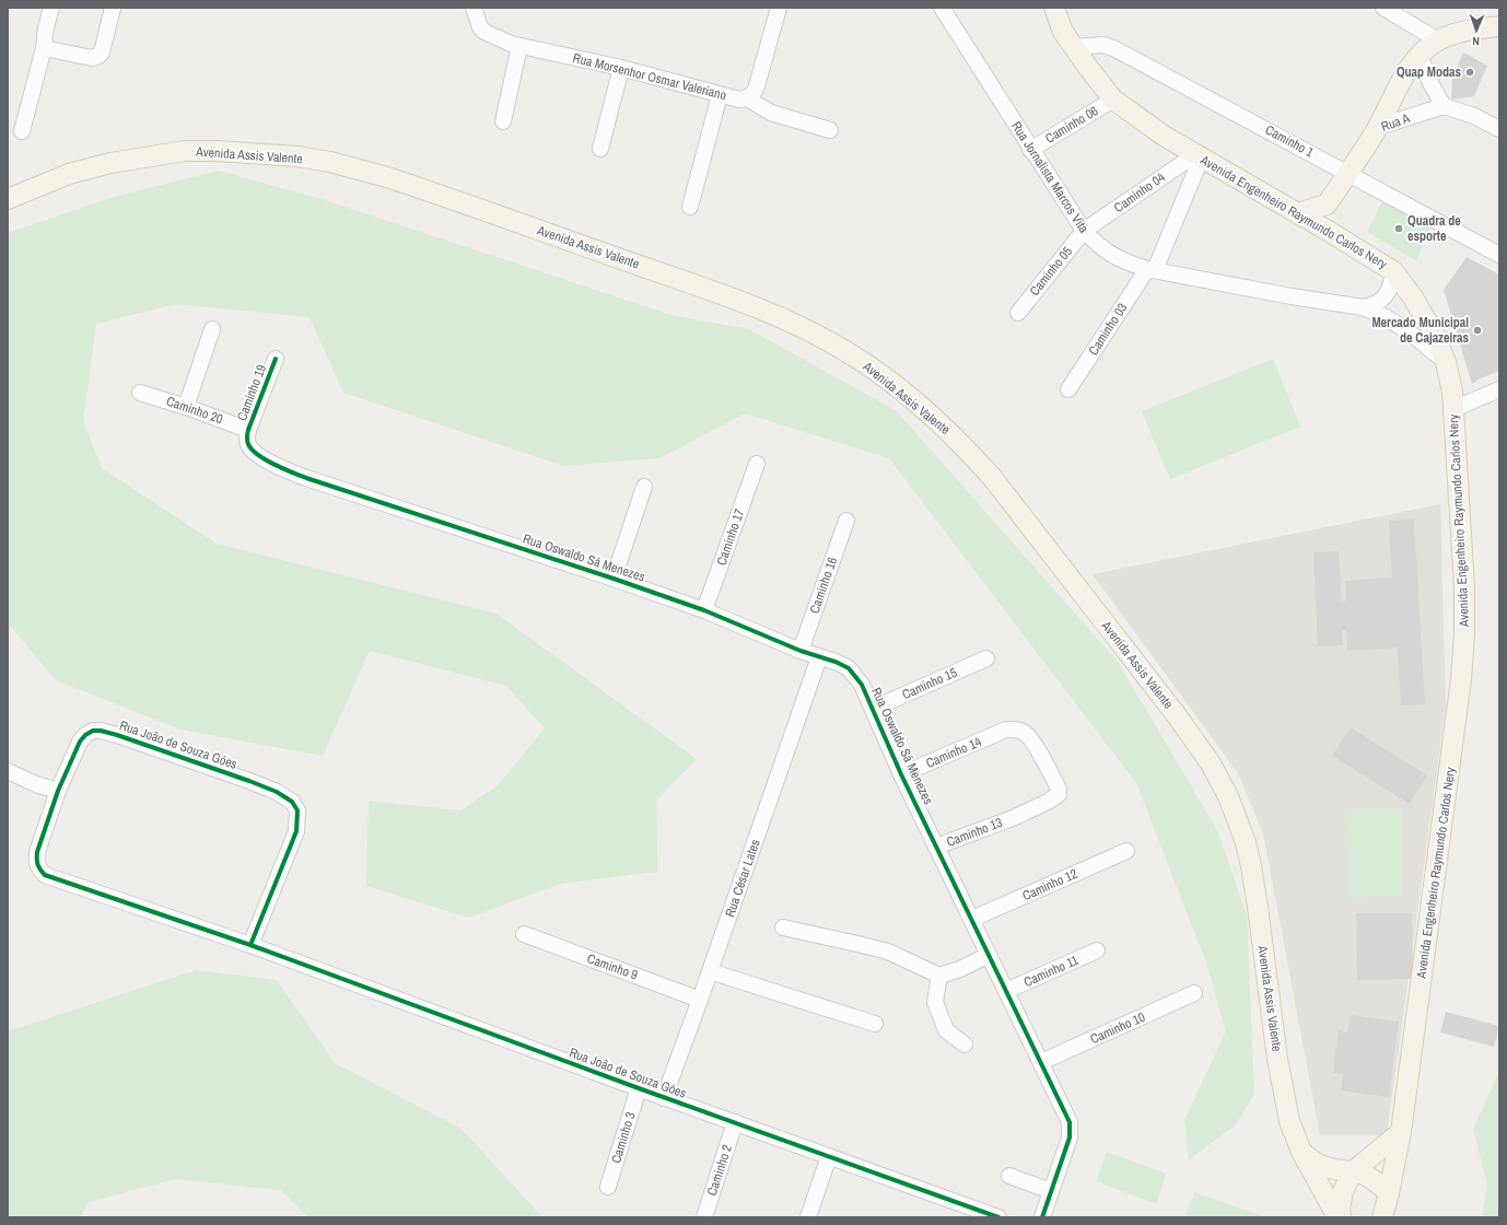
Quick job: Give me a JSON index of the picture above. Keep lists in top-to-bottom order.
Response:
{
  "streets": {
    "main road": ["Rua A", "Avenida Assis Valente", "Avenida Engenheiro Raymundo Carlos Nery"],
    "street": [
      "Rua Morsenhor Osmar Valeriano",
      "Caminho 06",
      "Caminho 1",
      "Rua Jornalista Marcos Vita",
      "Caminho 04",
      "Caminho 05",
      "Caminho 03",
      "Caminho 19",
      "Caminho 20",
      "Caminho 17",
      "Rua Oswaldo Sá Menezes",
      "Caminho 16",
      "Caminho 15",
      "Rua João de Souza Góes",
      "Caminho 14",
      "Caminho 13",
      "Rua César Lates",
      "Caminho 12",
      "Caminho 9",
      "Caminho 11",
      "Caminho 10",
      "Caminho 3",
      "Caminho 2"
    ]
  },
  "crossings": [
    ["Rua A", "Caminho 1"],
    ["Caminho 06", "Rua Jornalista Marcos Vita"],
    ["Caminho 06", "Avenida Engenheiro Raymundo Carlos Nery"],
    ["Caminho 1", "Avenida Engenheiro Raymundo Carlos Nery"],
    ["Rua Jornalista Marcos Vita", "Caminho 04"],
    ["Rua Jornalista Marcos Vita", "Avenida Engenheiro Raymundo Carlos Nery"],
    ["Rua Jornalista Marcos Vita", "Caminho 05"],
    ["Rua Jornalista Marcos Vita", "Caminho 03"],
    ["Caminho 04", "Avenida Engenheiro Raymundo Carlos Nery"],
    ["Caminho 04", "Caminho 05"],
    ["Caminho 04", "Caminho 03"],
    ["Avenida Engenheiro Raymundo Carlos Nery", "Caminho 03"],
    ["Caminho 19", "Caminho 20"],
    ["Caminho 19", "Rua Oswaldo Sá Menezes"],
    ["Caminho 17", "Rua Oswaldo Sá Menezes"],
    ["Rua Oswaldo Sá Menezes", "Caminho 16"],
    ["Rua Oswaldo Sá Menezes", "Caminho 15"],
    ["Rua Oswaldo Sá Menezes", "Caminho 14"],
    ["Rua Oswaldo Sá Menezes", "Caminho 13"],
    ["Rua Oswaldo Sá Menezes", "Rua César Lates"],
    ["Rua Oswaldo Sá Menezes", "Caminho 12"],
    ["Rua Oswaldo Sá Menezes", "Caminho 11"],
    ["Rua Oswaldo Sá Menezes", "Caminho 10"],
    ["Rua João de Souza Góes", "Rua César Lates"],
    ["Rua João de Souza Góes", "Caminho 3"],
    ["Rua João de Souza Góes", "Caminho 2"],
    ["Caminho 14", "Caminho 13"],
    ["Rua César Lates", "Caminho 9"]
  ],
  "places": ["Quap Modas", "Quadra de esporte", "Mercado Municipal de Cajazeiras"],
  "north": "bottom"
}
